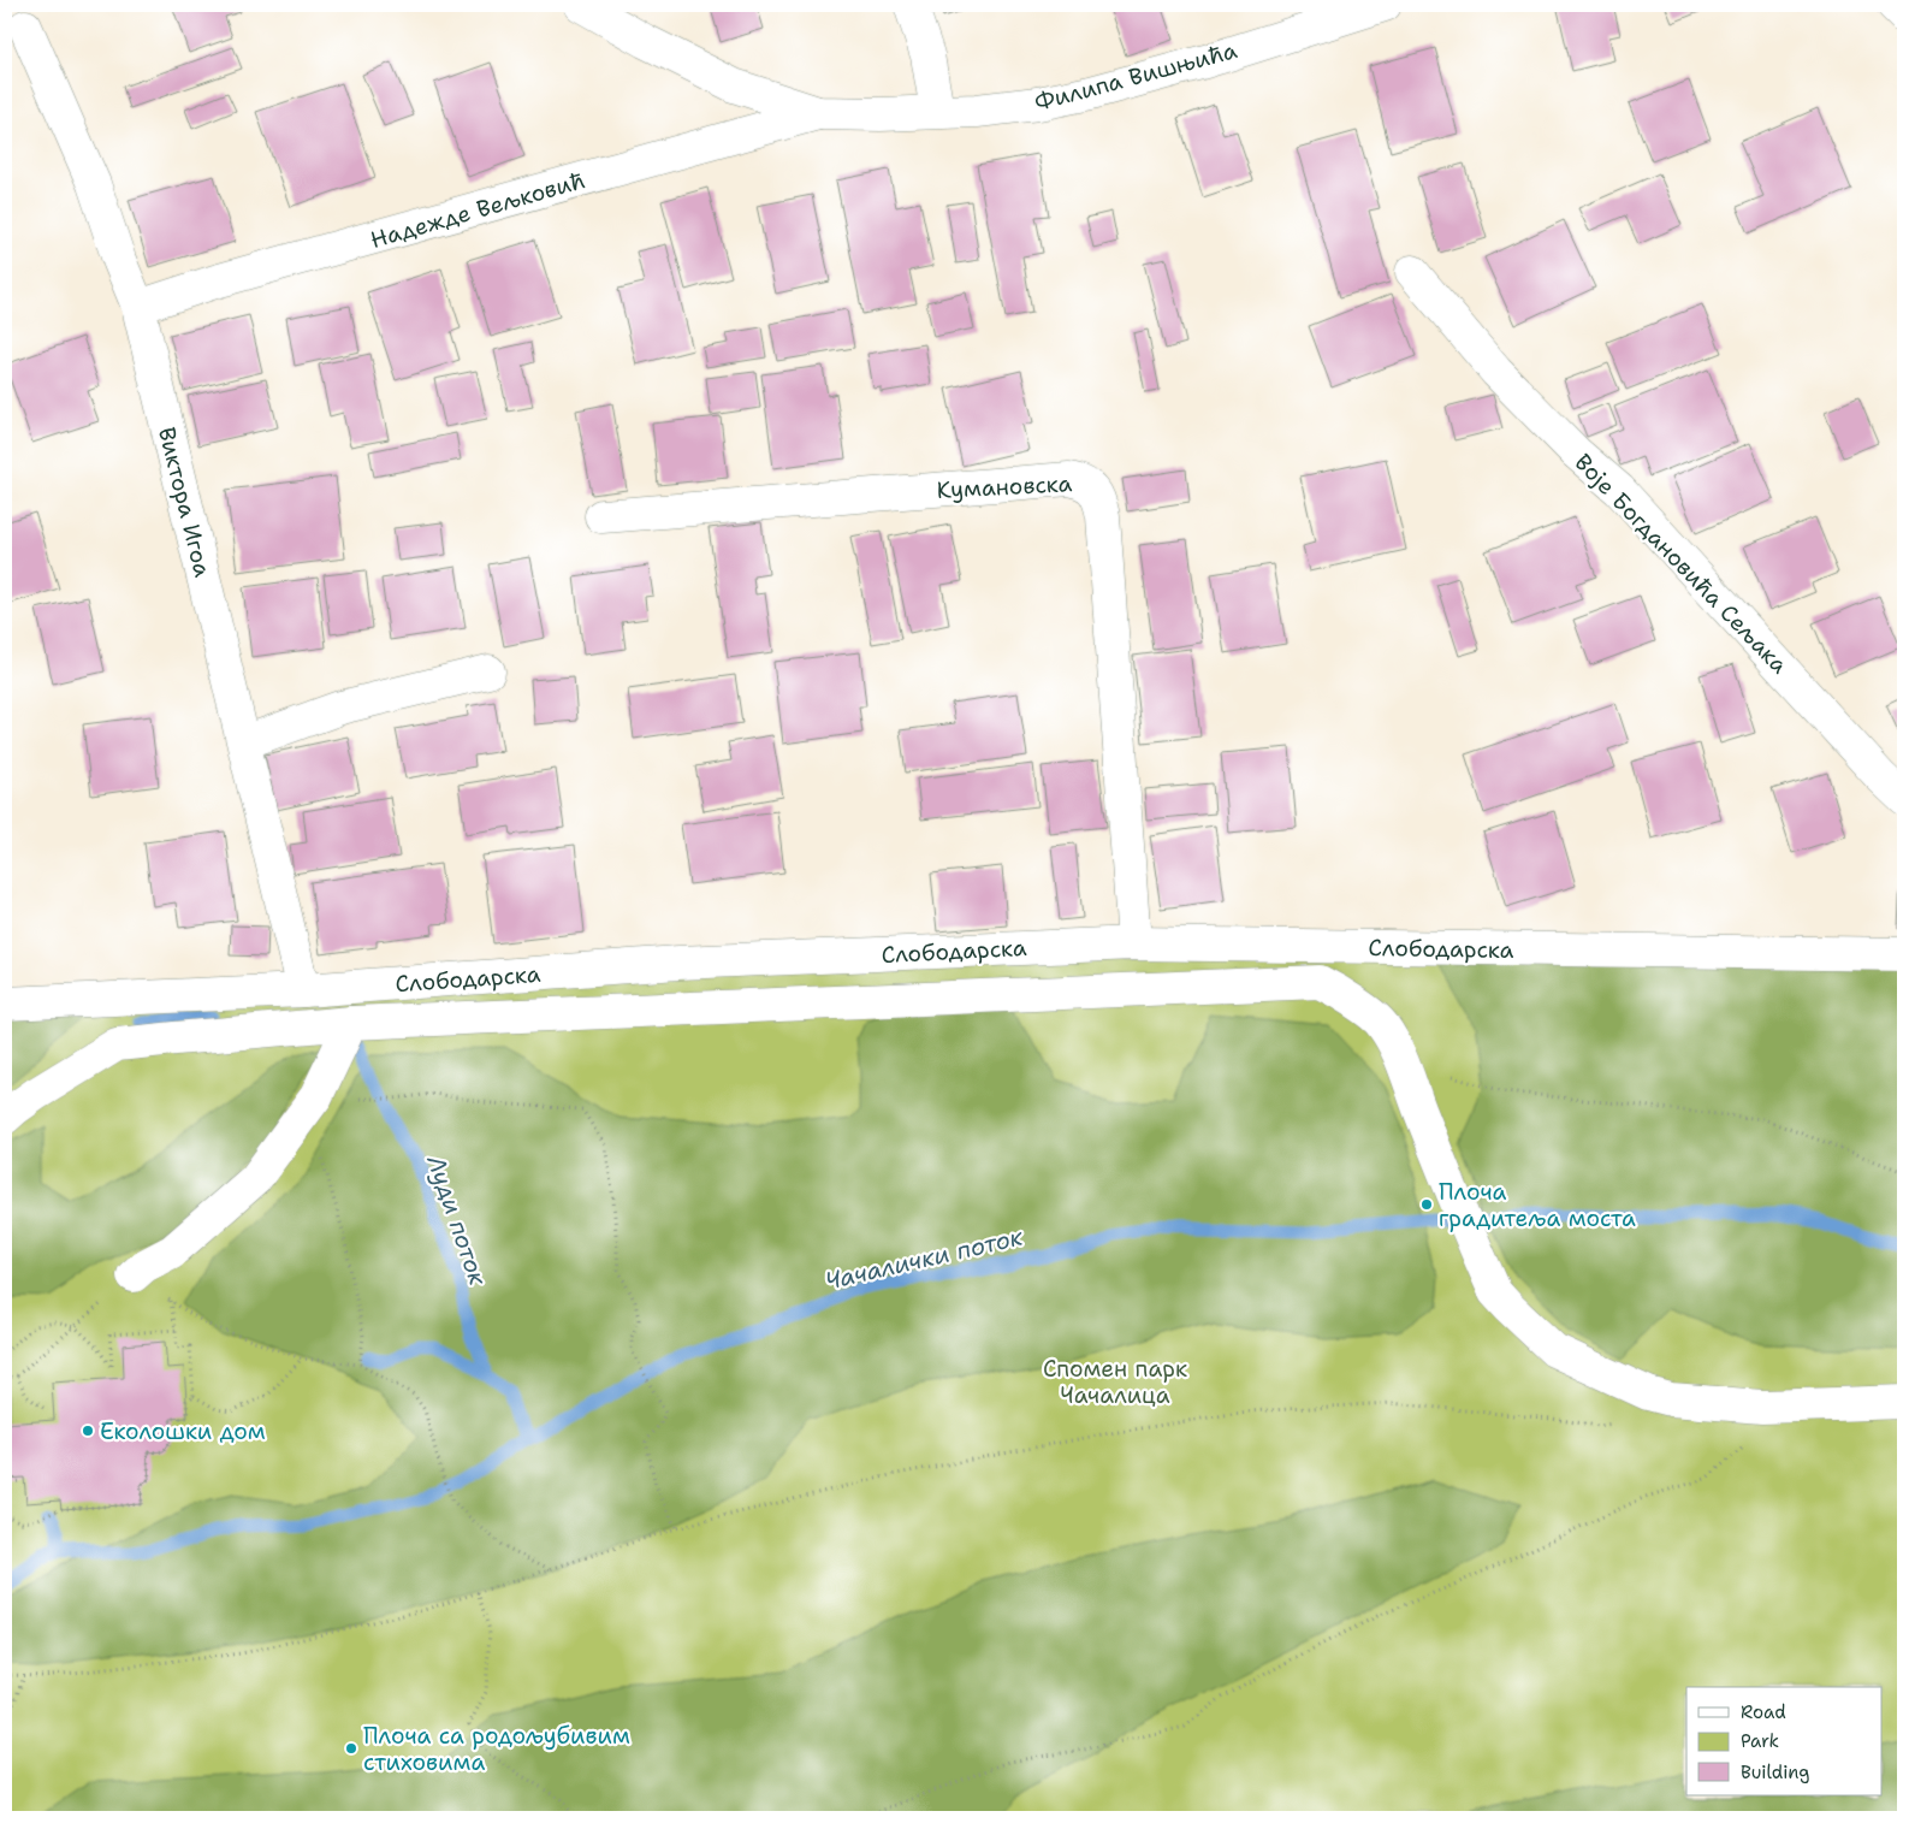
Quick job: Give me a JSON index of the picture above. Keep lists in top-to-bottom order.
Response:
{
  "streets": {
    "street": [
      "Филипа Вишњића",
      "Надежде Вељковић",
      "Кумановска",
      "Виктора Игоа",
      "Воје Богдановића Сељака",
      "Слободарска"
    ]
  },
  "crossings": [
    ["Филипа Вишњића", "Надежде Вељковић"],
    ["Надежде Вељковић", "Виктора Игоа"],
    ["Кумановска", "Слободарска"],
    ["Виктора Игоа", "Слободарска"]
  ],
  "water": ["Луди поток", "Чачалички поток"],
  "parks": ["Спомен парк Чачалица"],
  "places": ["Плоча градитеља моста", "Еколошки дом", "Плоча са родољубивим стиховима"],
  "legend": ["Road", "Park", "Building"]
}
